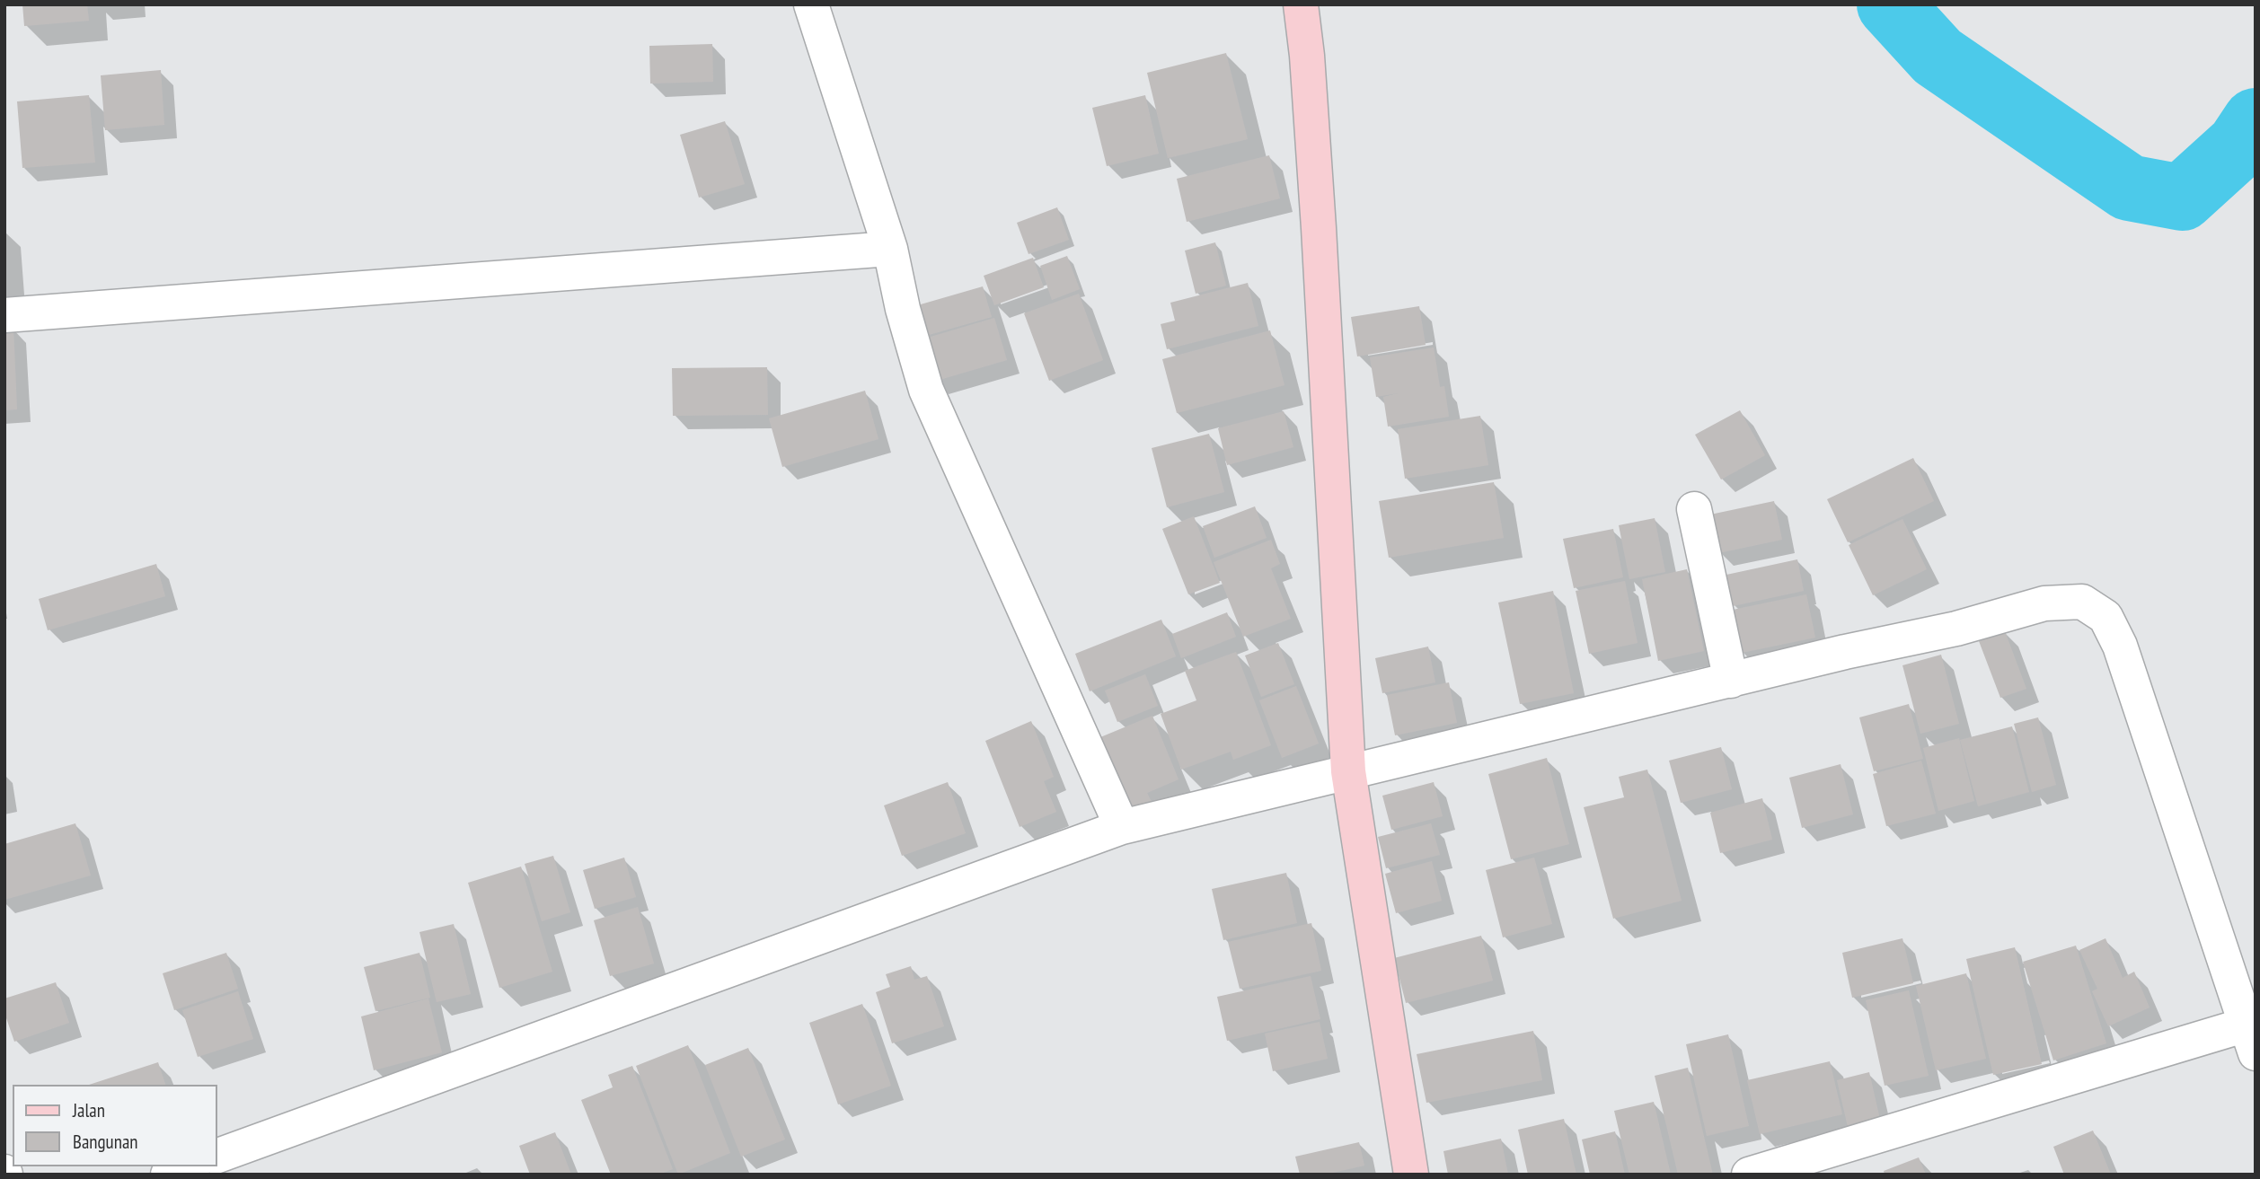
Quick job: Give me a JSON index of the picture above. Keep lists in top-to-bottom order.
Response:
{
  "legend": ["Jalan", "Bangunan"]
}
